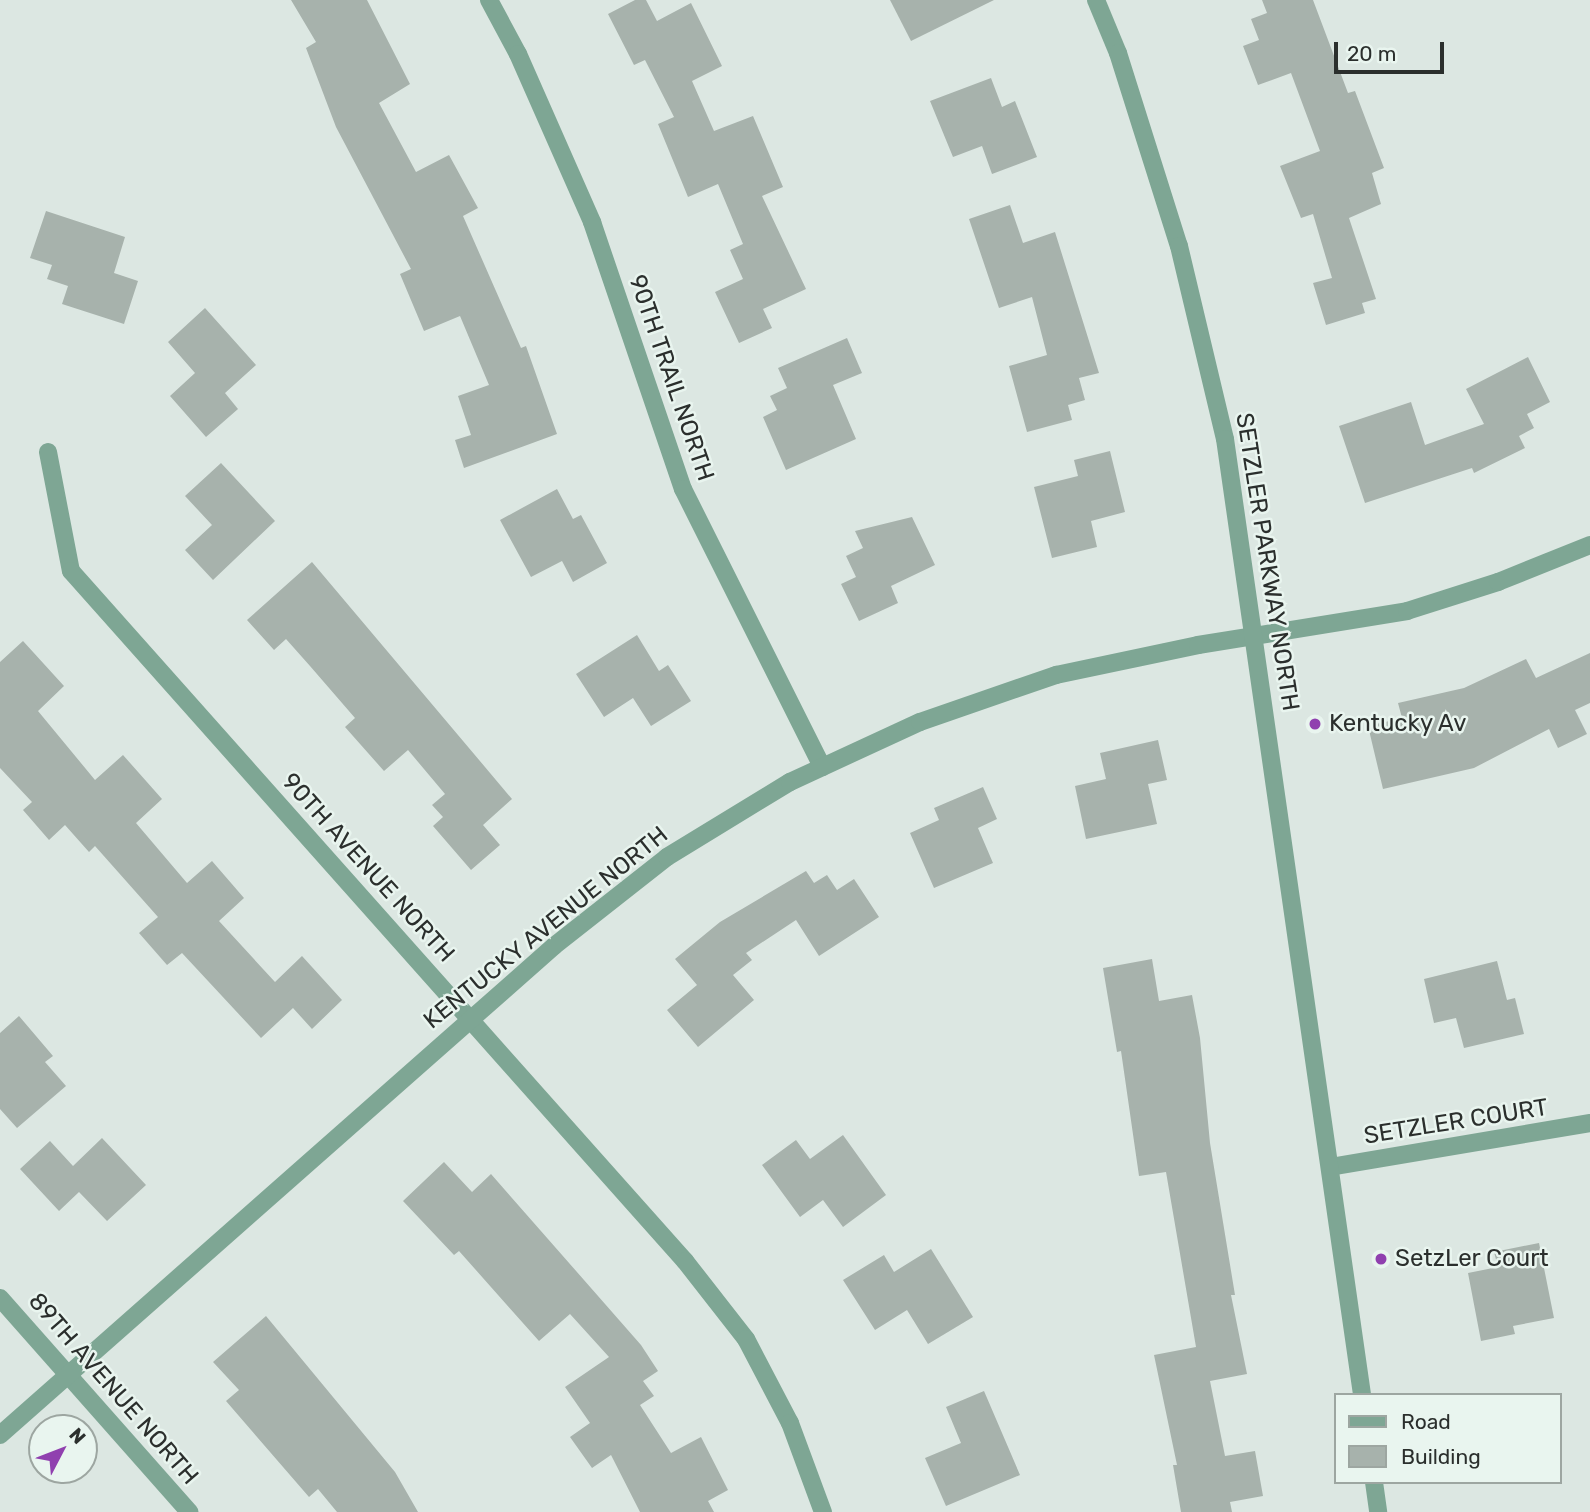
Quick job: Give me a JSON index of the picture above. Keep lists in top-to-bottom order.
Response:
{
  "streets": {
    "street": [
      "90TH TRAIL NORTH",
      "SETZLER PARKWAY NORTH",
      "90TH AVENUE NORTH",
      "KENTUCKY AVENUE NORTH",
      "SETZLER COURT",
      "89TH AVENUE NORTH"
    ]
  },
  "crossings": [
    ["90TH TRAIL NORTH", "KENTUCKY AVENUE NORTH"],
    ["SETZLER PARKWAY NORTH", "KENTUCKY AVENUE NORTH"],
    ["SETZLER PARKWAY NORTH", "SETZLER COURT"],
    ["90TH AVENUE NORTH", "KENTUCKY AVENUE NORTH"],
    ["KENTUCKY AVENUE NORTH", "89TH AVENUE NORTH"]
  ],
  "places": ["Kentucky Av", "SetzLer Court"],
  "legend": ["Road", "Building"],
  "scale_bar": "20 m",
  "north": "top right"
}
